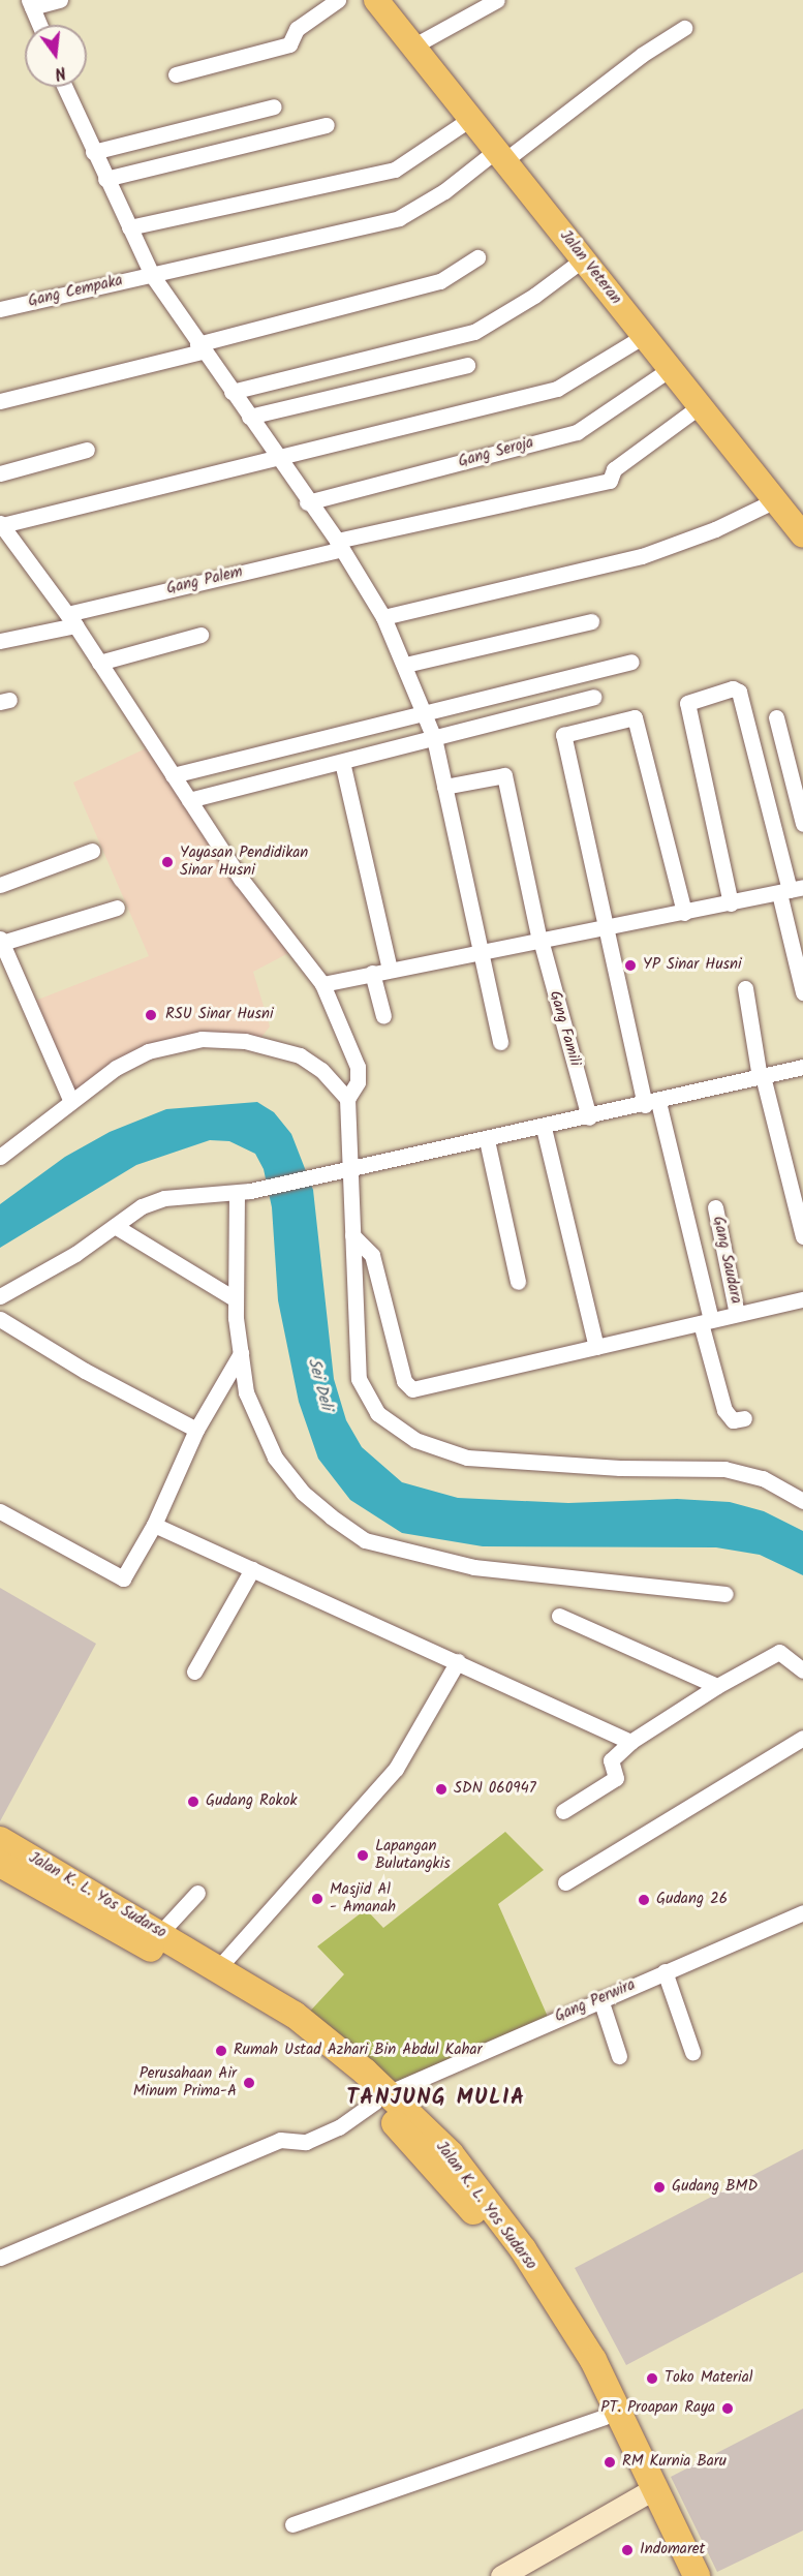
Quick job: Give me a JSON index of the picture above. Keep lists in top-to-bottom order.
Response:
{
  "streets": {
    "highway": ["Jalan K. L. Yos Sudarso"],
    "main road": ["Jalan Veteran"],
    "street": [
      "Gang Cempaka",
      "Gang Seroja",
      "Gang Palem",
      "Gang Famili",
      "Gang Saudara",
      "Gang Perwira"
    ]
  },
  "crossings": [
    ["Jalan Veteran", "Gang Cempaka"],
    ["Jalan Veteran", "Gang Seroja"],
    ["Jalan Veteran", "Gang Palem"],
    ["Jalan K. L. Yos Sudarso", "Gang Perwira"]
  ],
  "districts": ["TANJUNG MULIA"],
  "water": ["Sei Deli"],
  "places": [
    "Yayasan Pendidikan Sinar Husni",
    "YP Sinar Husni",
    "RSU Sinar Husni",
    "SDN 060947",
    "Gudang Rokok",
    "Lapangan Bulutangkis",
    "Masjid Al - Amanah",
    "Gudang 26",
    "Rumah Ustad Azhari Bin Abdul Kahar",
    "Perusahaan Air Minum Prima-A",
    "Gudang BMD",
    "Toko Material",
    "PT. Proapan Raya",
    "RM Kurnia Baru",
    "Indomaret"
  ],
  "north": "bottom"
}
